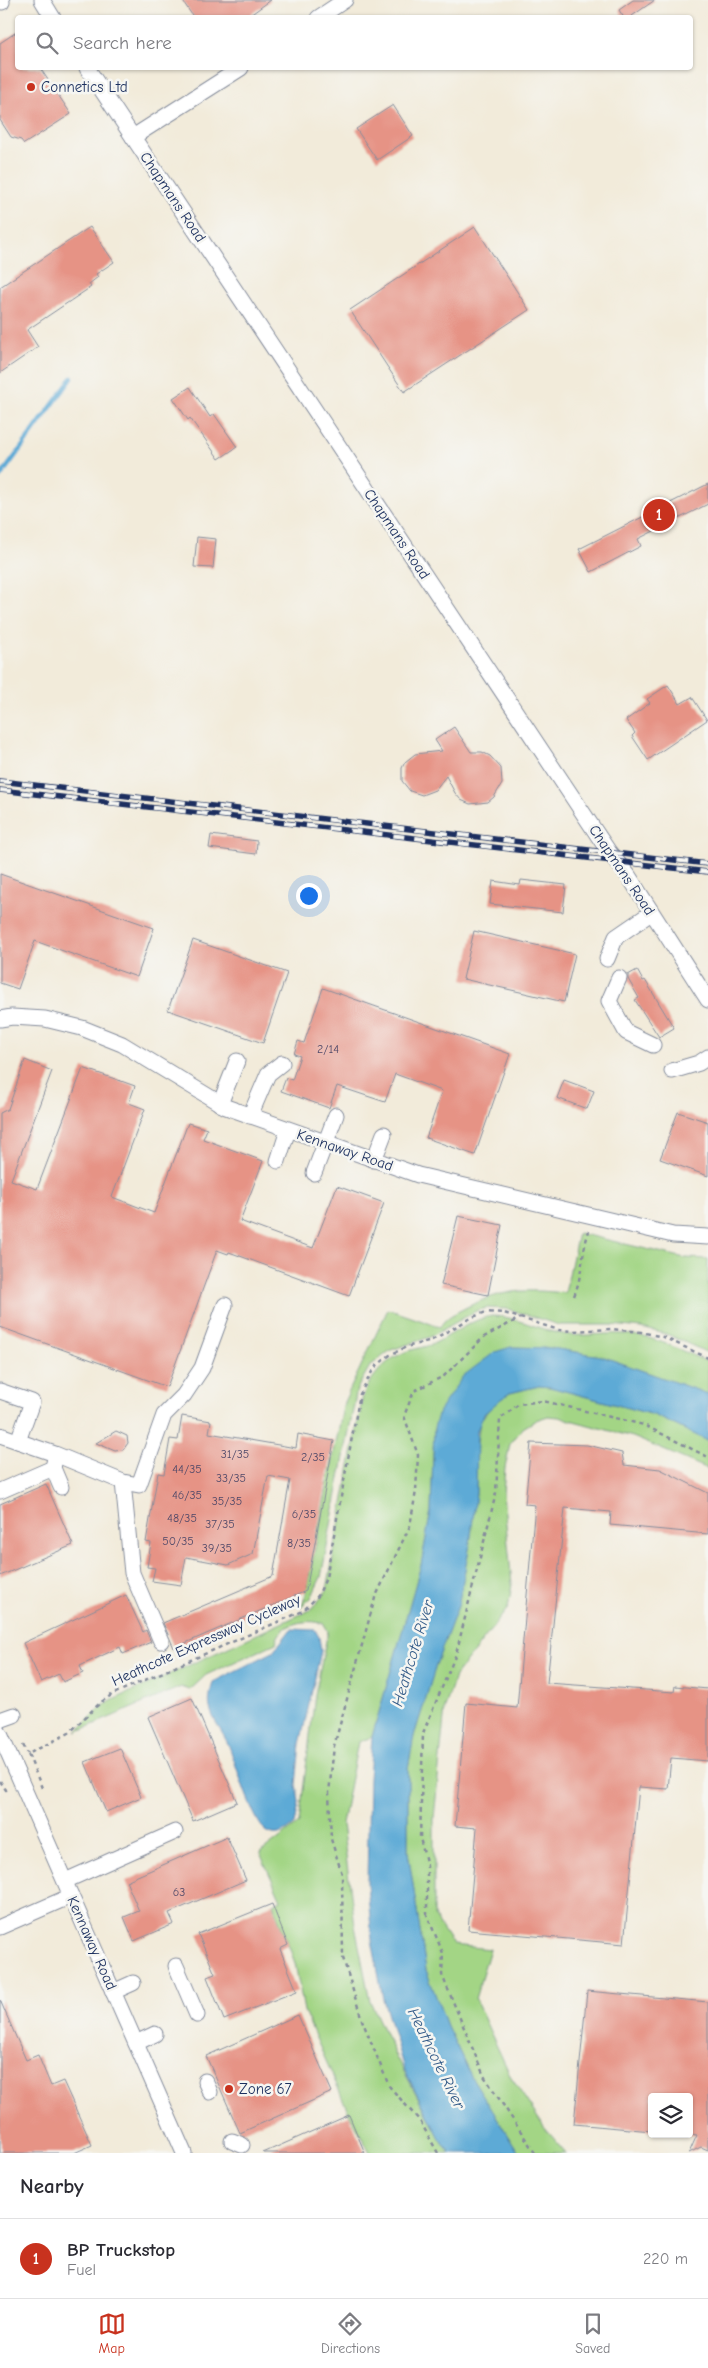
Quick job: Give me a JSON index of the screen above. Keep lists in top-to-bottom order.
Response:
{
  "streets": {
    "street": ["Chapmans Road", "Kennaway Road"],
    "path": ["Heathcote Expressway Cycleway"]
  },
  "water": ["Heathcote River"],
  "places": ["Connetics Ltd", "Zone 67"],
  "house_numbers": [
    "2/14",
    "31/35",
    "2/35",
    "44/35",
    "33/35",
    "46/35",
    "35/35",
    "6/35",
    "48/35",
    "37/35",
    "50/35",
    "8/35",
    "39/35",
    "63"
  ],
  "page": {
    "search": "Search here",
    "pins": "1",
    "heading": "Nearby",
    "list": [
      {
        "mark": "1",
        "name": "BP Truckstop",
        "note": "Fuel",
        "value": "220 m"
      }
    ],
    "nav": ["Map", "Directions", "Saved"]
  }
}
